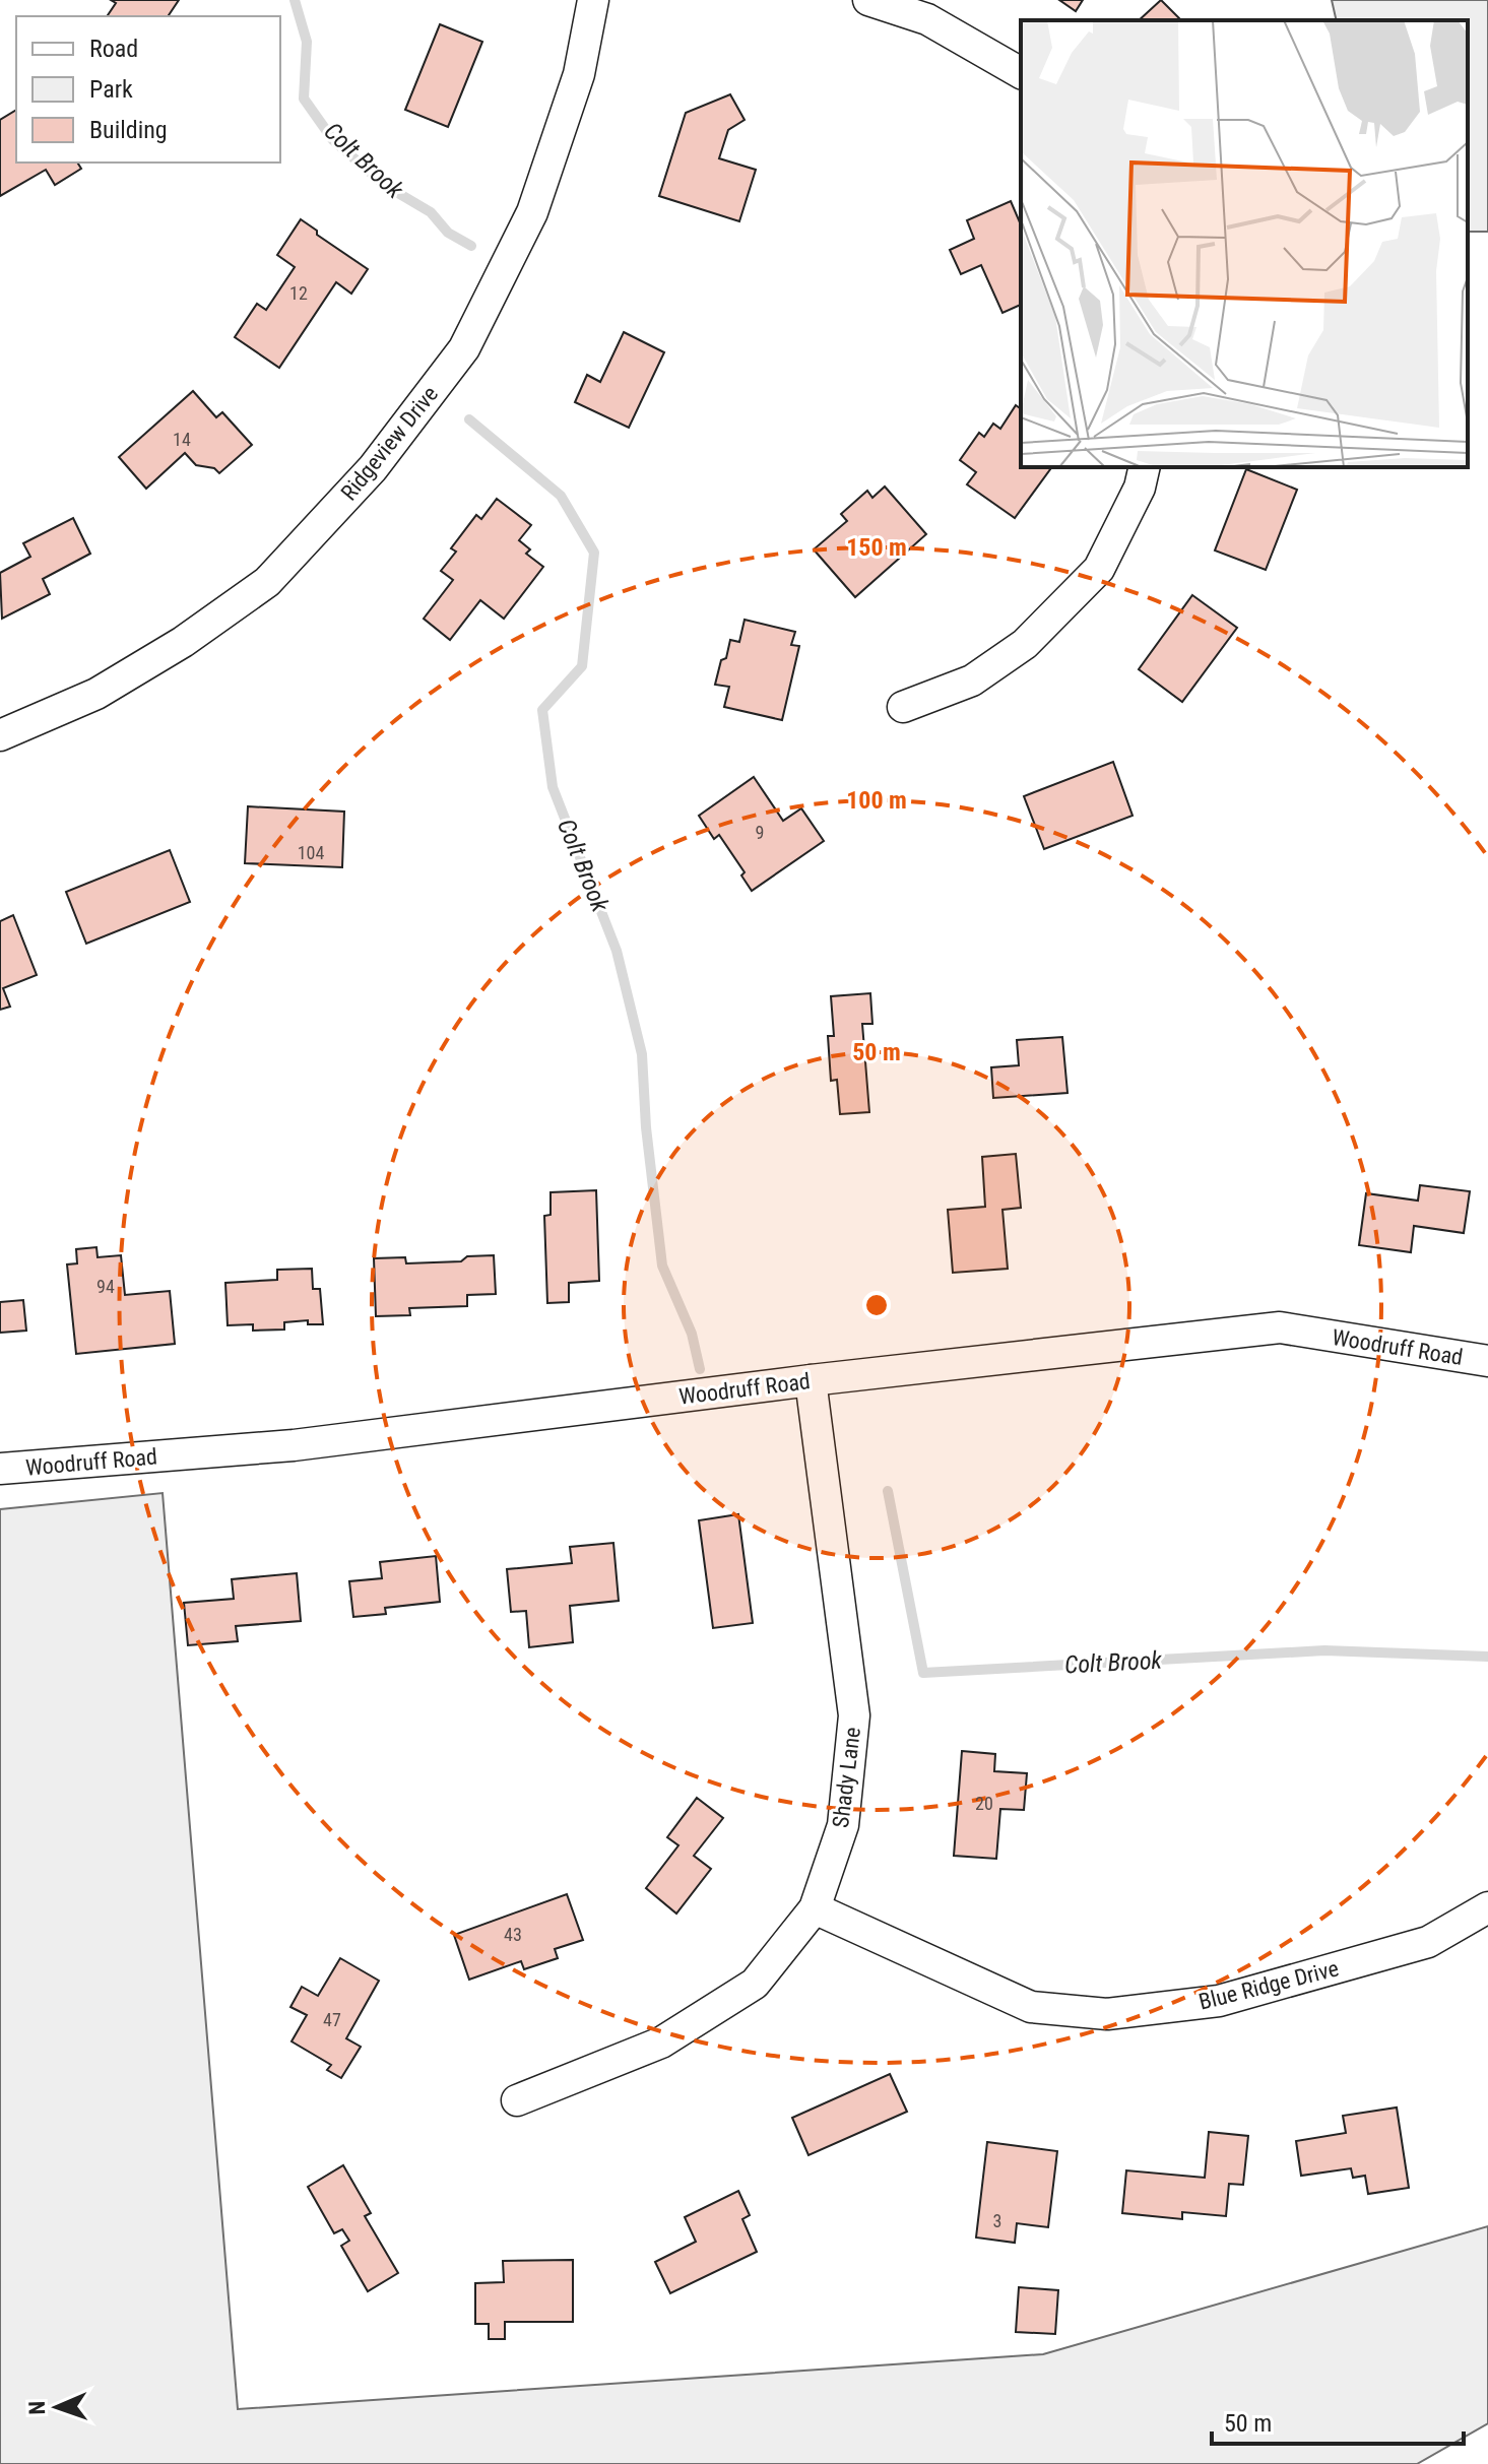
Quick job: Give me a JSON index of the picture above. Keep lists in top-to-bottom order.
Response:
{
  "streets": {
    "street": [
      "Ridgeview Drive",
      "Woodruff Road",
      "Shady Lane",
      "Blue Ridge Drive"
    ]
  },
  "crossings": [
    ["Woodruff Road", "Shady Lane"],
    ["Shady Lane", "Blue Ridge Drive"]
  ],
  "water": ["Colt Brook"],
  "house_numbers": [
    "12",
    "14",
    "9",
    "104",
    "94",
    "20",
    "43",
    "47",
    "3"
  ],
  "legend": ["Road", "Park", "Building"],
  "scale_bar": "50 m",
  "north": "left",
  "rings": ["150 m", "100 m", "50 m"]
}
